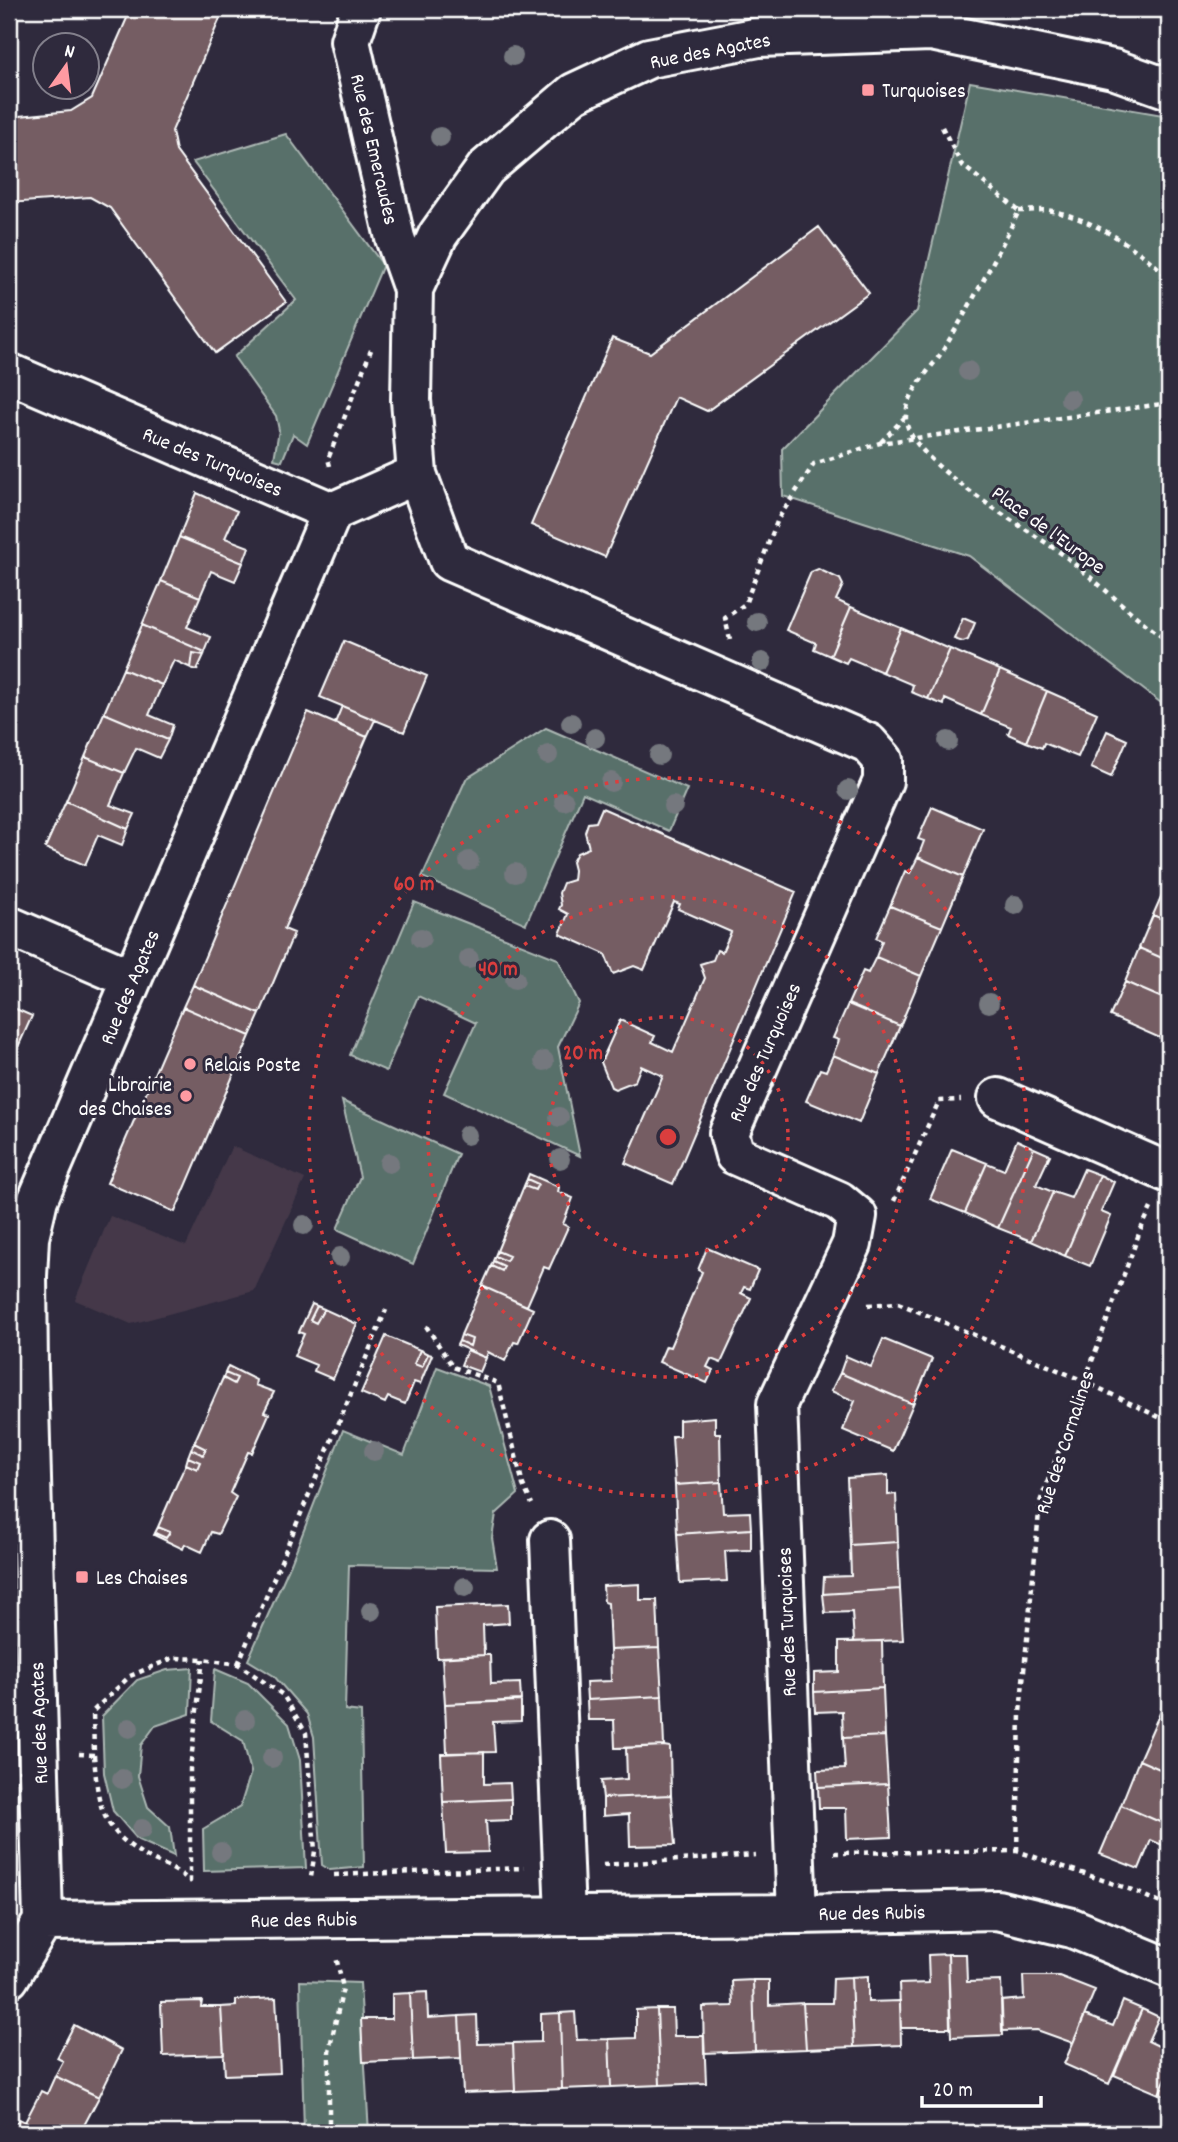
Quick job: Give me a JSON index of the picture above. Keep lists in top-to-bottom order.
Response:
{
  "streets": {
    "street": [
      "Rue des Agates",
      "Rue des Emeraudes",
      "Rue des Turquoises",
      "Rue des Rubis"
    ],
    "path": ["Place de l'Europe", "Rue des Cornalines"]
  },
  "crossings": [
    ["Rue des Agates", "Rue des Emeraudes"],
    ["Rue des Agates", "Rue des Turquoises"],
    ["Rue des Agates", "Rue des Rubis"],
    ["Rue des Turquoises", "Rue des Rubis"]
  ],
  "places": {
    "transit": ["Turquoises", "Les Chaises"],
    "other": ["Relais Poste", "Librairie des Chaises"]
  },
  "scale_bar": "20 m",
  "north": "top",
  "rings": ["60 m", "40 m", "20 m"]
}
